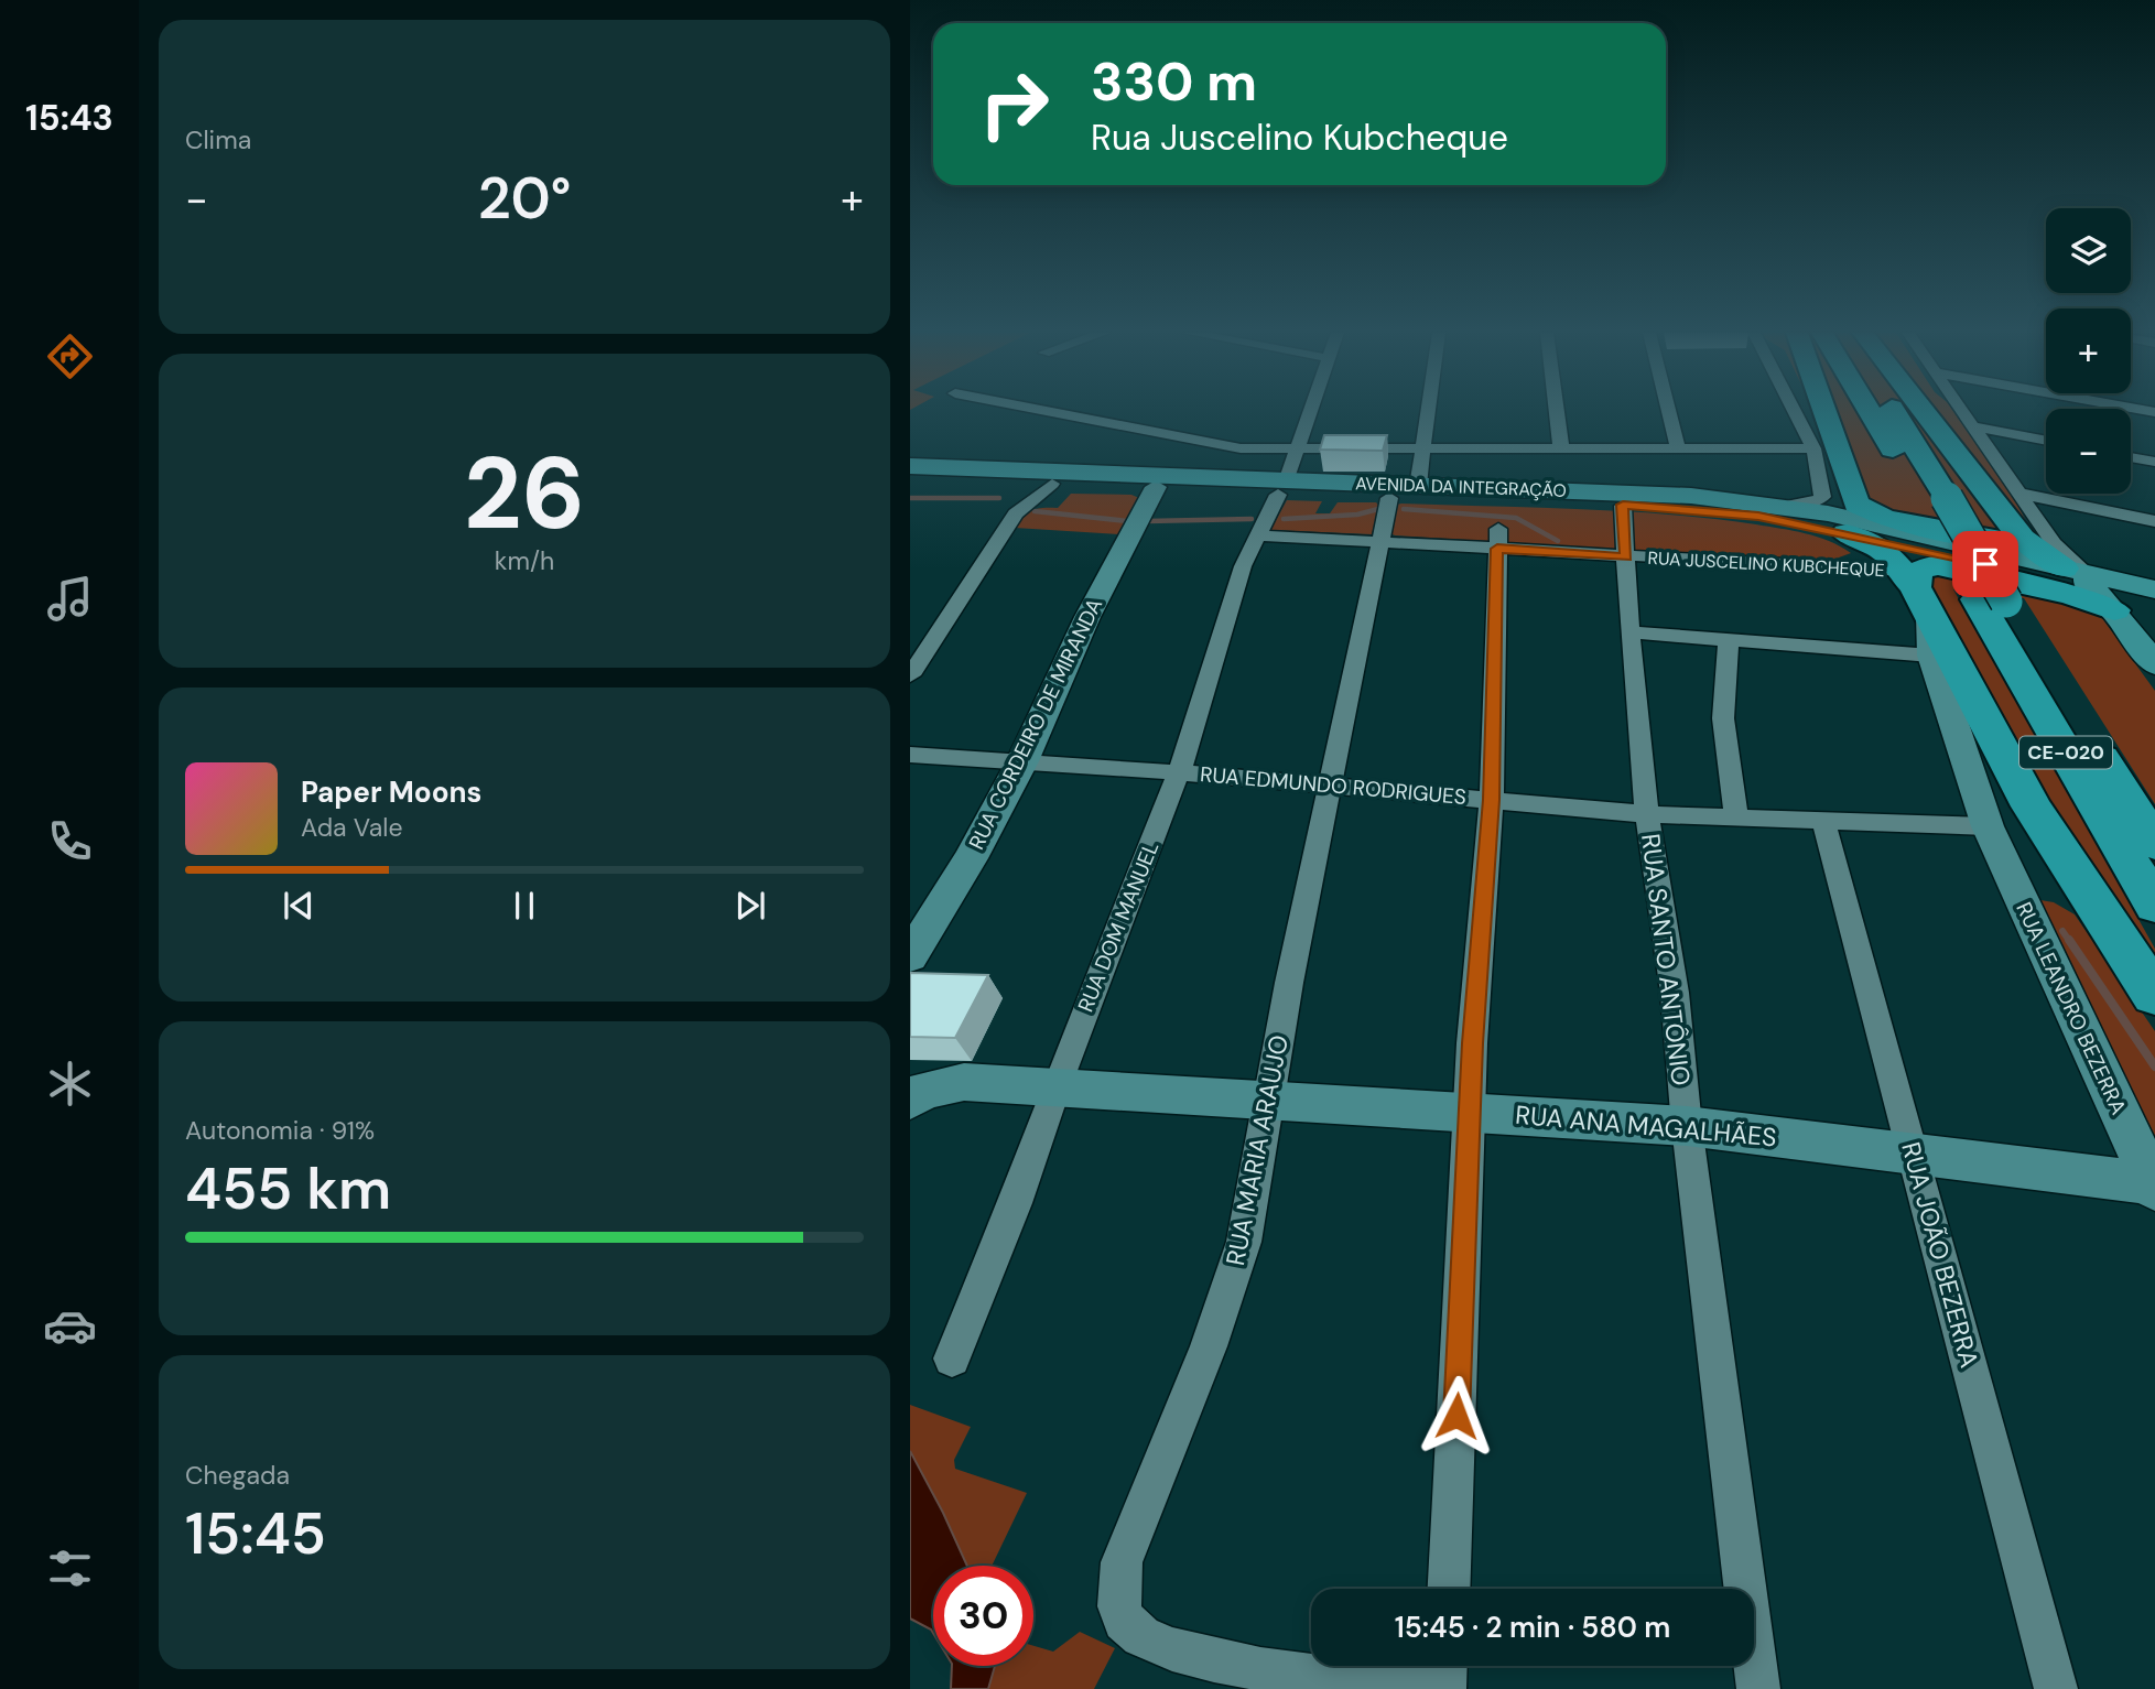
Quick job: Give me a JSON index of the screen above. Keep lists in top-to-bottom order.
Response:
{
  "streets": {
    "highway": ["CE-020"],
    "main road": ["AVENIDA DA INTEGRAÇÃO"],
    "street": [
      "RUA JUSCELINO KUBCHEQUE",
      "RUA CORDEIRO DE MIRANDA",
      "RUA EDMUNDO RODRIGUES",
      "RUA DOM MANUEL",
      "RUA SANTO ANTÔNIO",
      "RUA LEANDRO BEZERRA",
      "RUA ANA MAGALHÃES",
      "RUA MARIA ARAUJO",
      "RUA JOÃO BEZERRA"
    ]
  },
  "crossings": [
    ["AVENIDA DA INTEGRAÇÃO", "RUA CORDEIRO DE MIRANDA"],
    ["AVENIDA DA INTEGRAÇÃO", "RUA DOM MANUEL"],
    ["AVENIDA DA INTEGRAÇÃO", "RUA SANTO ANTÔNIO"],
    ["AVENIDA DA INTEGRAÇÃO", "RUA MARIA ARAUJO"],
    ["RUA JUSCELINO KUBCHEQUE", "RUA DOM MANUEL"],
    ["RUA JUSCELINO KUBCHEQUE", "RUA SANTO ANTÔNIO"],
    ["RUA JUSCELINO KUBCHEQUE", "RUA LEANDRO BEZERRA"],
    ["RUA JUSCELINO KUBCHEQUE", "RUA MARIA ARAUJO"],
    ["RUA CORDEIRO DE MIRANDA", "RUA EDMUNDO RODRIGUES"],
    ["RUA EDMUNDO RODRIGUES", "RUA DOM MANUEL"],
    ["RUA EDMUNDO RODRIGUES", "RUA SANTO ANTÔNIO"],
    ["RUA EDMUNDO RODRIGUES", "RUA LEANDRO BEZERRA"],
    ["RUA EDMUNDO RODRIGUES", "RUA MARIA ARAUJO"],
    ["RUA EDMUNDO RODRIGUES", "RUA JOÃO BEZERRA"],
    ["RUA DOM MANUEL", "RUA ANA MAGALHÃES"],
    ["RUA SANTO ANTÔNIO", "RUA ANA MAGALHÃES"],
    ["RUA LEANDRO BEZERRA", "RUA ANA MAGALHÃES"],
    ["RUA ANA MAGALHÃES", "RUA MARIA ARAUJO"],
    ["RUA ANA MAGALHÃES", "RUA JOÃO BEZERRA"]
  ],
  "page": {
    "tabs": "15:43",
    "tile": [
      "Clima",
      ["26", "km/h"],
      ["Autonomia · 91%", "455 km"],
      ["Chegada", "15:45"]
    ],
    "turn": ["330 m", "Rua Juscelino Kubcheque"],
    "heat": ["−", "20°", "+"],
    "map_buttons": ["+", "−"],
    "song": ["Paper Moons", "Ada Vale"],
    "limit": "30",
    "trip": "15:45 · 2 min · 580 m"
  }
}
